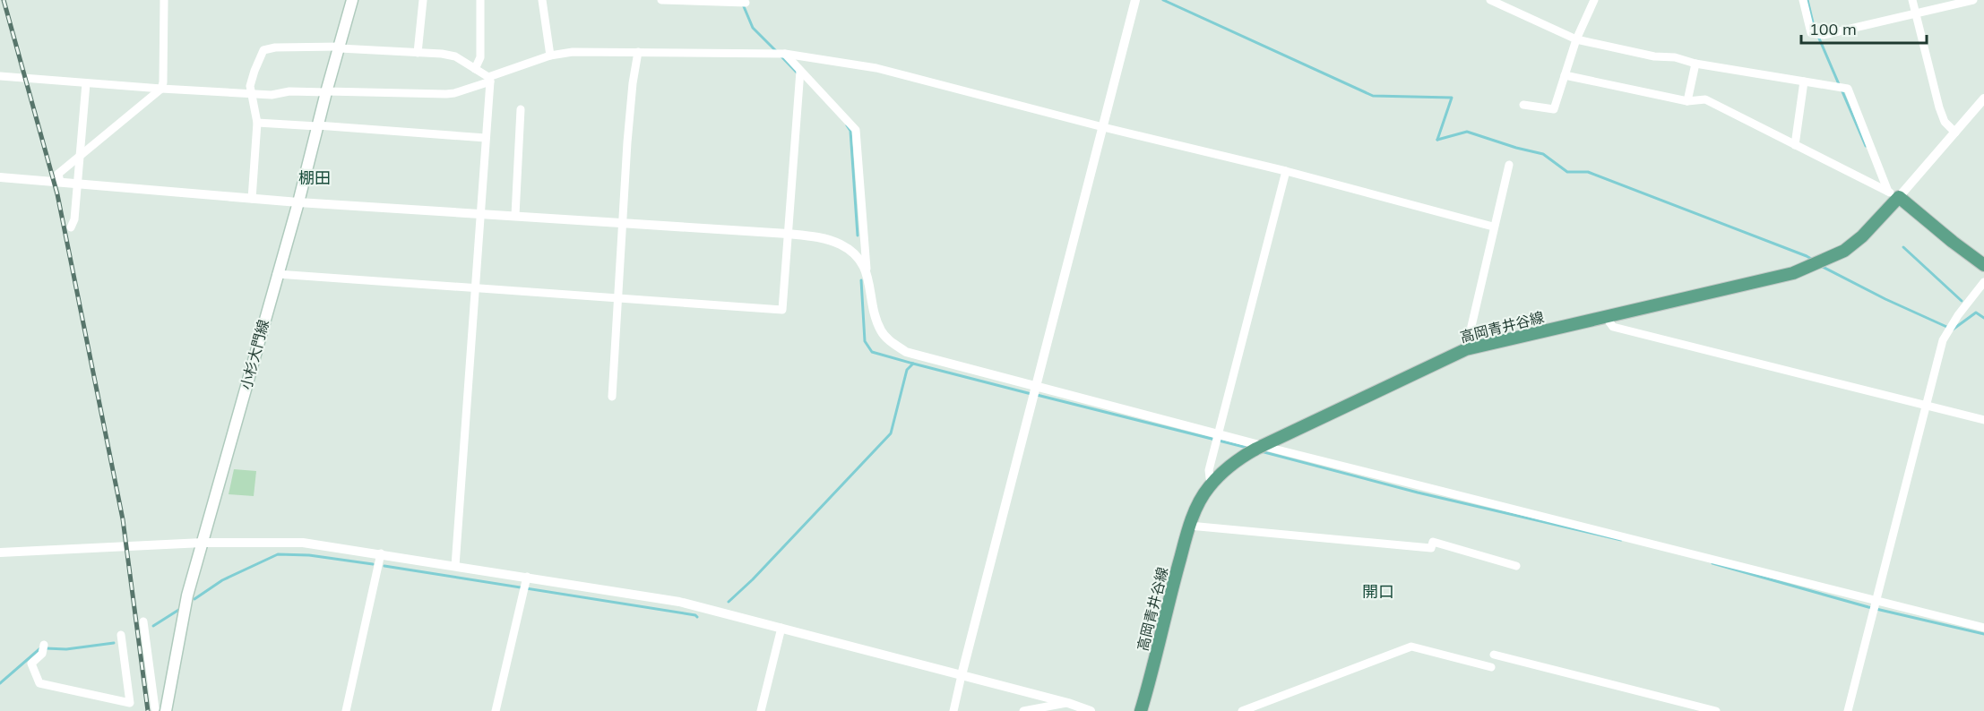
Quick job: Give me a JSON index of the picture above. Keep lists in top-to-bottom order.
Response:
{
  "streets": {
    "main road": ["高岡青井谷線", "小杉大門線"]
  },
  "districts": ["棚田", "開口"],
  "scale_bar": "100 m"
}
